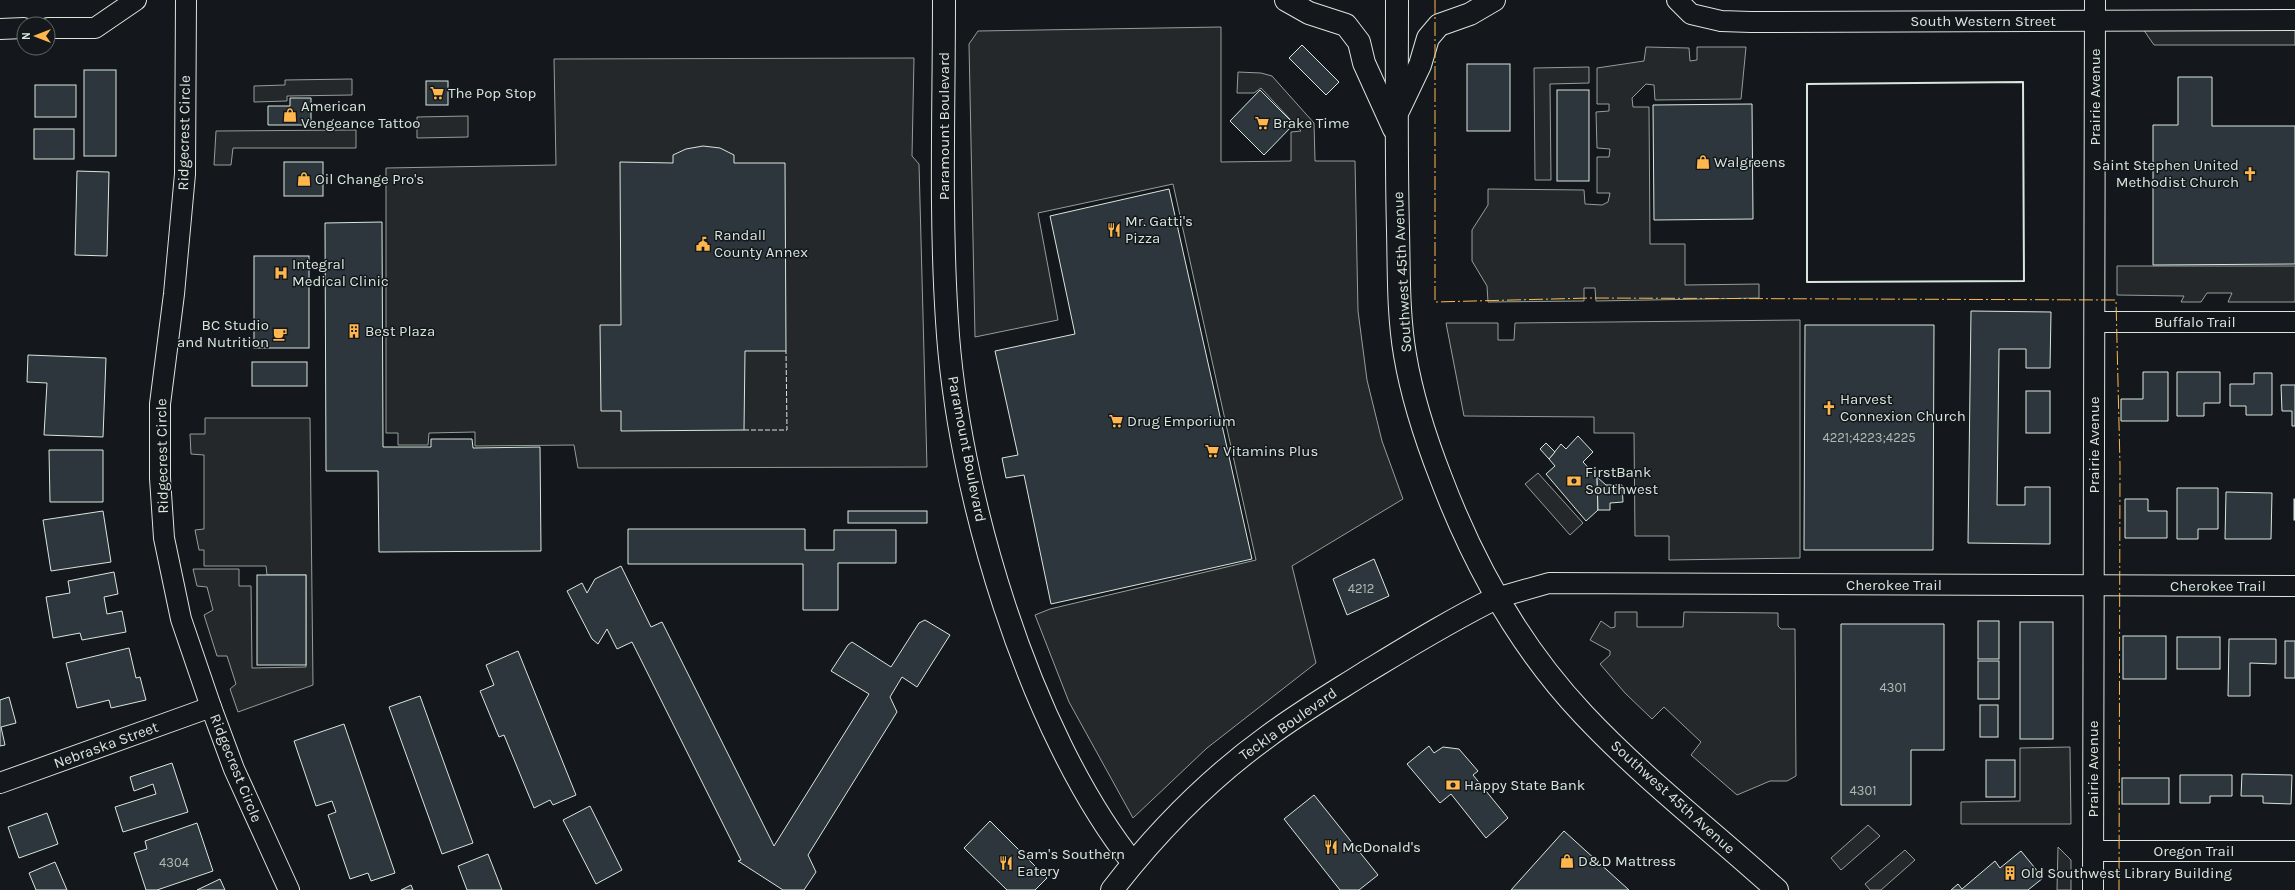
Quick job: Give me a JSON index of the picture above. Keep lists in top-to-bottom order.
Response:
{
  "streets": {
    "main road": ["Paramount Boulevard", "Southwest 45th Avenue", "Teckla Boulevard"],
    "street": [
      "South Western Street",
      "Prairie Avenue",
      "Ridgecrest Circle",
      "Buffalo Trail",
      "Cherokee Trail",
      "Nebraska Street",
      "Oregon Trail"
    ]
  },
  "crossings": [
    ["South Western Street", "Prairie Avenue"],
    ["Prairie Avenue", "Buffalo Trail"],
    ["Prairie Avenue", "Cherokee Trail"],
    ["Prairie Avenue", "Oregon Trail"],
    ["Paramount Boulevard", "Teckla Boulevard"],
    ["Ridgecrest Circle", "Nebraska Street"],
    ["Southwest 45th Avenue", "Cherokee Trail"],
    ["Southwest 45th Avenue", "Teckla Boulevard"],
    ["Cherokee Trail", "Teckla Boulevard"]
  ],
  "places": {
    "supermarket": [
      "The Pop Stop",
      "Brake Time",
      "Drug Emporium",
      "Vitamins Plus"
    ],
    "shop": [
      "American Vengeance Tattoo",
      "Walgreens",
      "Oil Change Pro's",
      "D&D Mattress"
    ],
    "church": ["Saint Stephen United Methodist Church", "Harvest Connexion Church"],
    "restaurant": ["Mr. Gatti's Pizza", "McDonald's", "Sam's Southern Eatery"],
    "public building": ["Randall County Annex"],
    "hospital": ["Integral Medical Clinic"],
    "building": ["Best Plaza", "Old Southwest Library Building"],
    "cafe": ["BC Studio and Nutrition"],
    "bank": ["FirstBank Southwest", "Happy State Bank"]
  },
  "house_numbers": [
    "4221;4223;4225",
    "4212",
    "4301",
    "4301",
    "4304"
  ],
  "north": "left"
}
